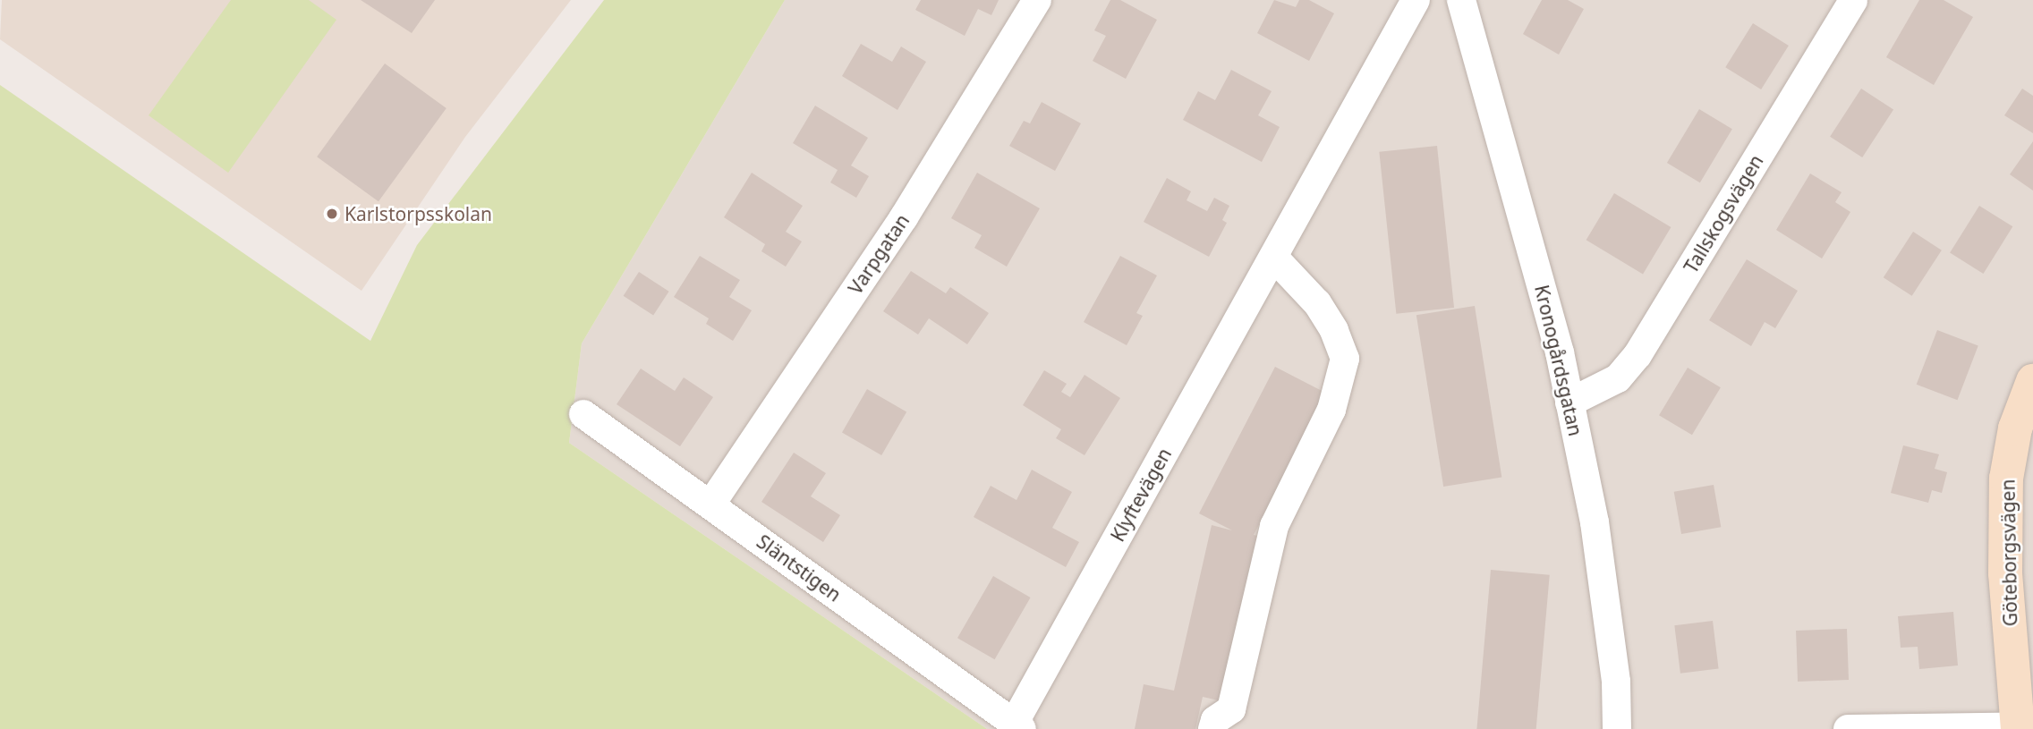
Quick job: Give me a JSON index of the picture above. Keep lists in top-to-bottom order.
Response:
{
  "streets": {
    "street": [
      "Tallskogsvägen",
      "Varpgatan",
      "Kronogårdsgatan",
      "Klyftevägen",
      "Göteborgsvägen",
      "Släntstigen"
    ]
  },
  "crossings": [
    ["Tallskogsvägen", "Kronogårdsgatan"],
    ["Varpgatan", "Släntstigen"],
    ["Klyftevägen", "Släntstigen"]
  ],
  "places": ["Karlstorpsskolan"]
}
